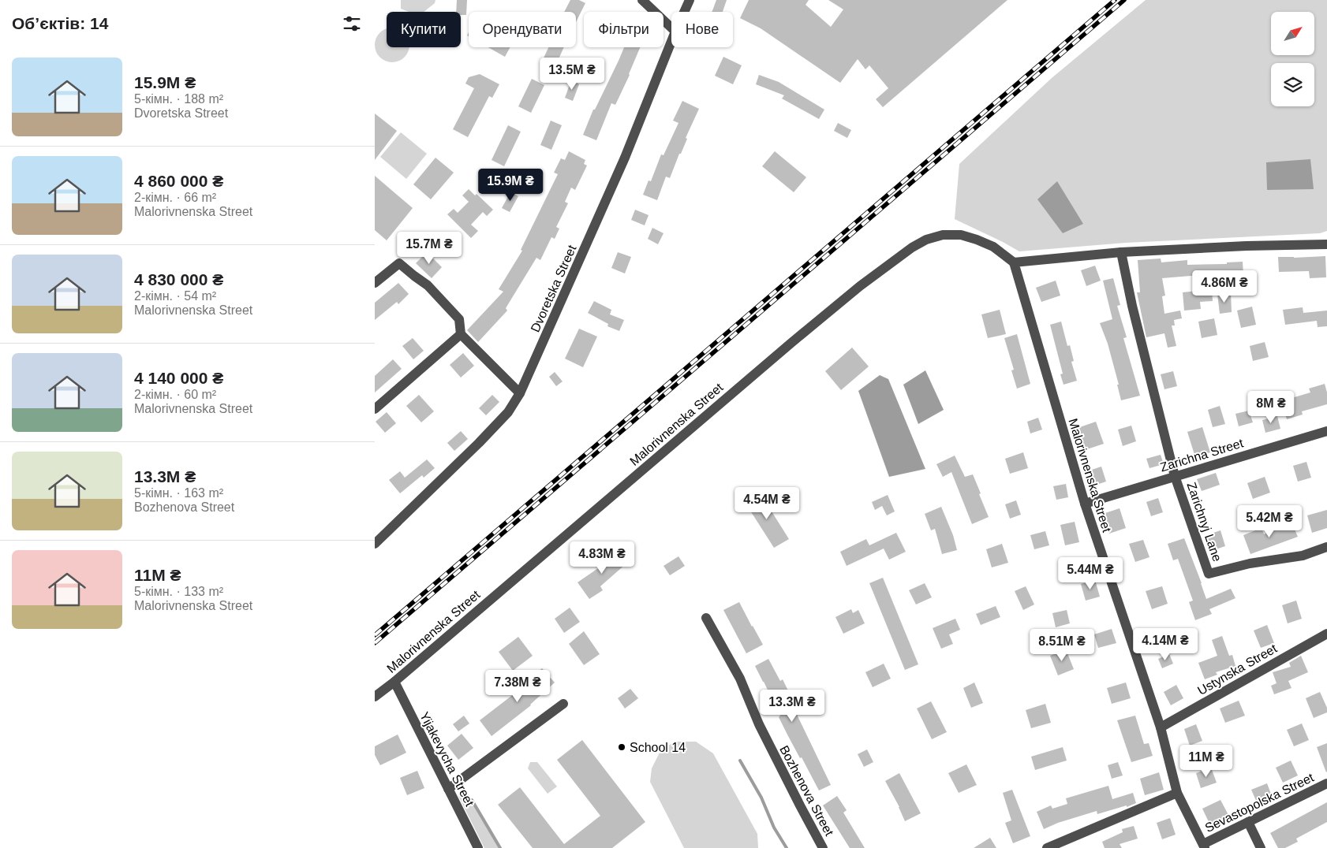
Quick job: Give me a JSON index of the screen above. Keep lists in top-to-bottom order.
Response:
{
  "streets": {
    "street": [
      "Dvoretska Street",
      "Malorivnenska Street",
      "Zarichna Street",
      "Zarichnyj Lane",
      "Ustynska Street",
      "Yijakevycha Street",
      "Bozhenova Street",
      "Sevastopolska Street"
    ]
  },
  "crossings": [
    ["Malorivnenska Street", "Zarichna Street"],
    ["Malorivnenska Street", "Ustynska Street"],
    ["Malorivnenska Street", "Yijakevycha Street"],
    ["Malorivnenska Street", "Sevastopolska Street"],
    ["Zarichna Street", "Zarichnyj Lane"]
  ],
  "places": ["School 14"],
  "north": "top right",
  "page": {
    "heading": "Об’єктів: 14",
    "chip": [
      "Купити",
      "Орендувати",
      "Фільтри",
      "Нове"
    ],
    "list": [
      {
        "name": "15.9M ₴",
        "note": "5-кімн. · 188 m² · Dvoretska Street"
      },
      {
        "name": "4 860 000 ₴",
        "note": "2-кімн. · 66 m² · Malorivnenska Street"
      },
      {
        "name": "4 830 000 ₴",
        "note": "2-кімн. · 54 m² · Malorivnenska Street"
      },
      {
        "name": "4 140 000 ₴",
        "note": "2-кімн. · 60 m² · Malorivnenska Street"
      },
      {
        "name": "13.3M ₴",
        "note": "5-кімн. · 163 m² · Bozhenova Street"
      },
      {
        "name": "11M ₴",
        "note": "5-кімн. · 133 m² · Malorivnenska Street"
      }
    ],
    "price": [
      "13.5M ₴",
      "15.9M ₴",
      "15.7M ₴",
      "4.86M ₴",
      "8M ₴",
      "4.54M ₴",
      "5.42M ₴",
      "4.83M ₴",
      "5.44M ₴",
      "4.14M ₴",
      "8.51M ₴",
      "7.38M ₴",
      "13.3M ₴",
      "11M ₴"
    ]
  }
}
